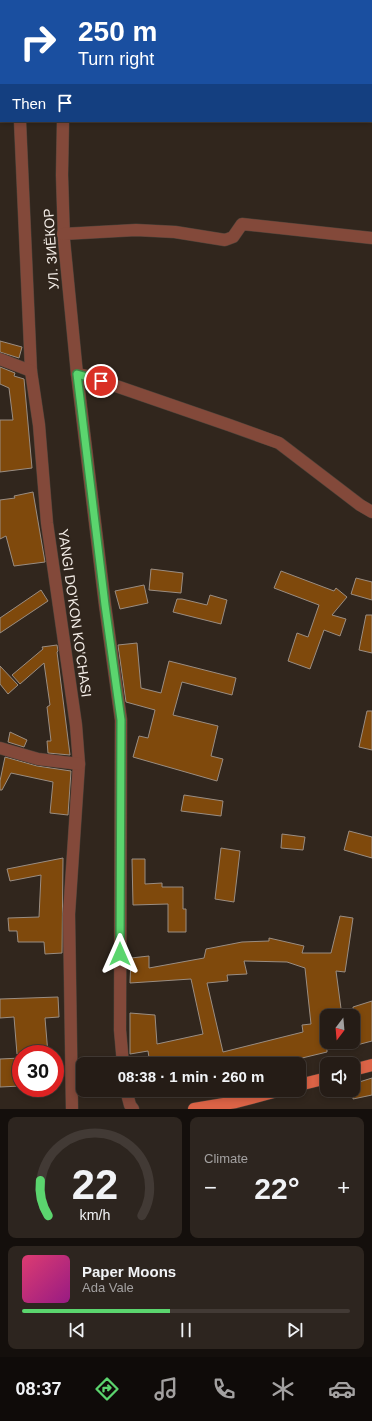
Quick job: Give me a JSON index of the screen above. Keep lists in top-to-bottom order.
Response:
{
  "streets": {
    "street": ["УЛ. ЗИЁКОР", "YANGI DO'KON KO'CHASI"]
  },
  "north": "bottom",
  "page": {
    "turn": ["250 m", "Turn right"],
    "then": "Then",
    "limit": "30",
    "trip": "08:38 · 1 min · 260 m",
    "tile": "Climate",
    "heat": ["−", "22°", "+"],
    "song": ["Paper Moons", "Ada Vale"],
    "tabs": "08:37",
    "gauge": ["22", "km/h"]
  }
}
